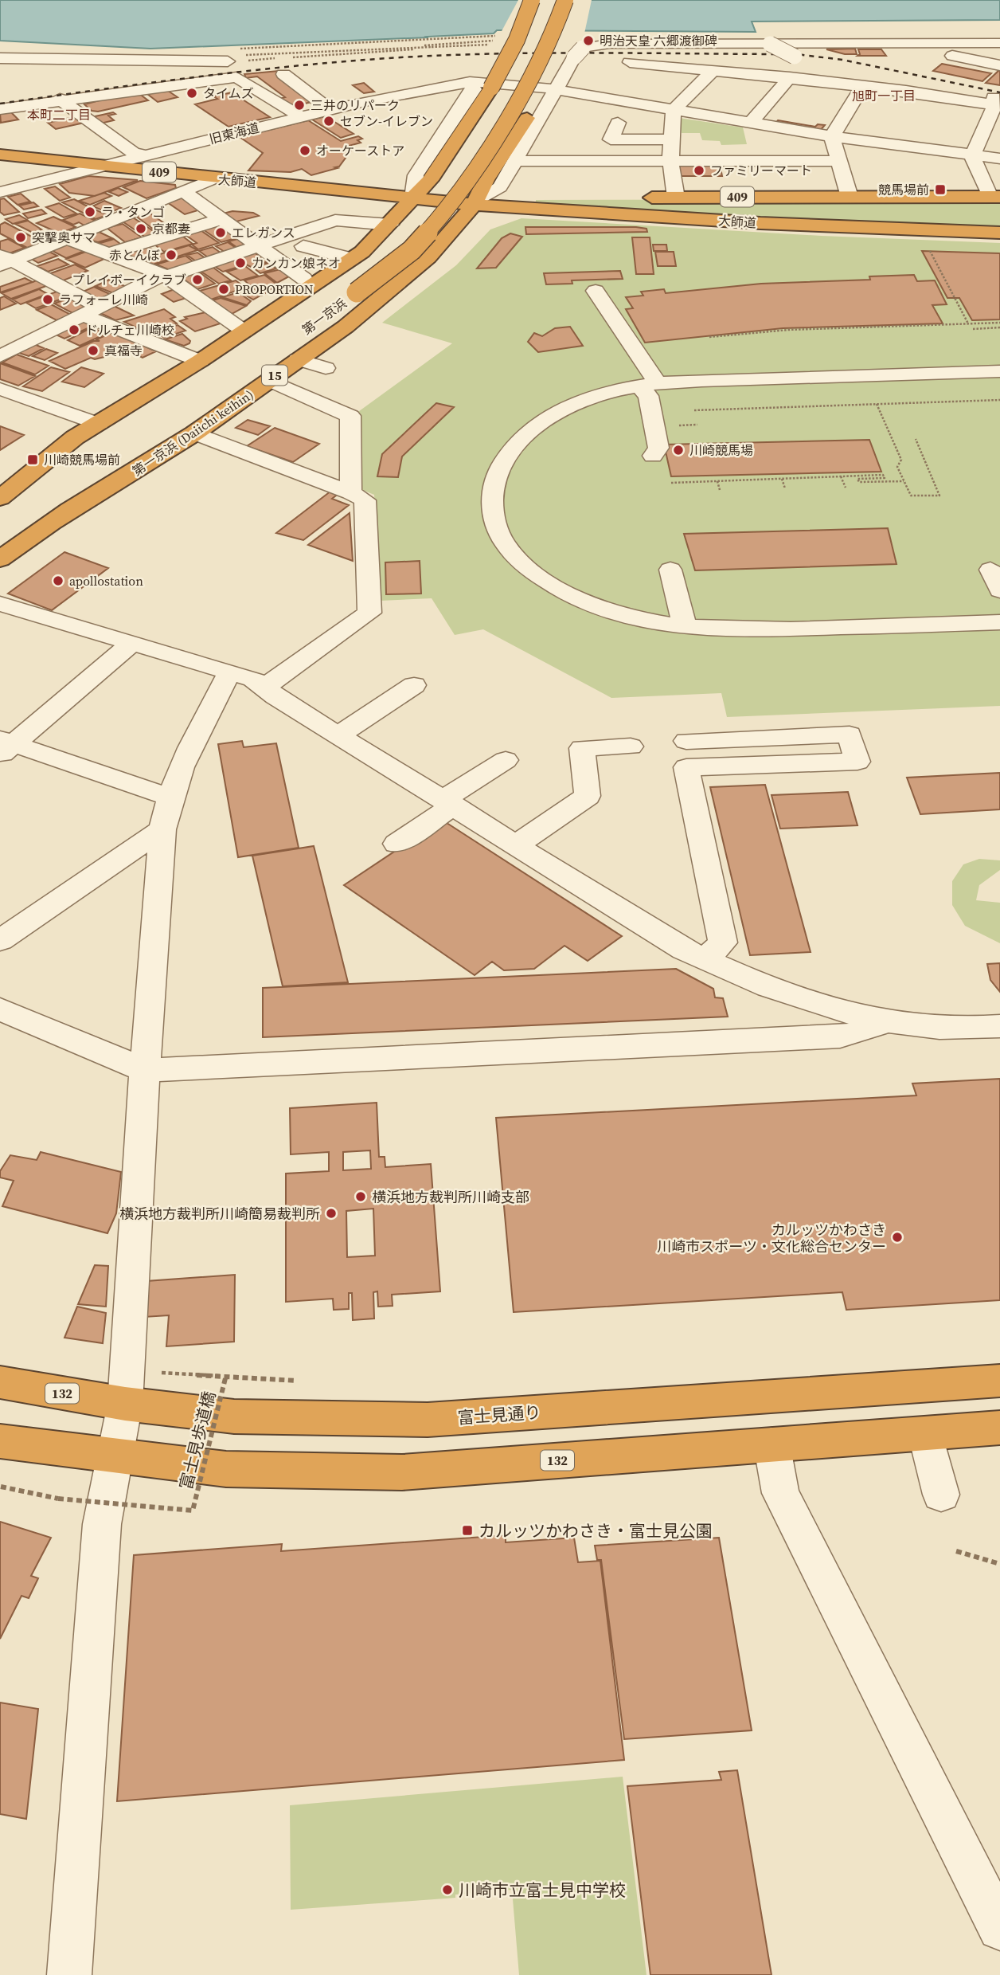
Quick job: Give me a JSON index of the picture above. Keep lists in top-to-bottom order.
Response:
{
  "streets": {
    "highway": [
      "409",
      "大師道",
      "第一京浜",
      "15",
      "第一京浜 (Daiichi keihin)",
      "132",
      "富士見通り"
    ],
    "street": ["旧東海道"],
    "path": ["富士見歩道橋"]
  },
  "crossings": [
    ["旧東海道", "大師道"],
    ["大師道", "第一京浜 (Daiichi keihin)"],
    ["15", "第一京浜 (Daiichi keihin)"]
  ],
  "districts": ["旭町一丁目", "本町二丁目"],
  "places": {
    "other": [
      "明治天皇 六郷渡御碑",
      "タイムズ",
      "三井のリパーク",
      "セブン-イレブン",
      "オーケーストア",
      "ファミリーマート",
      "ラ・タンゴ",
      "京都妻",
      "エレガンス",
      "突撃奥サマ",
      "赤とんぼ",
      "カンカン娘ネオ",
      "プレイボーイクラブ",
      "PROPORTION",
      "ラフォーレ川崎",
      "ドルチェ川崎校",
      "真福寺",
      "川崎競馬場",
      "apollostation",
      "横浜地方裁判所川崎支部",
      "横浜地方裁判所川崎簡易裁判所",
      "カルッツかわさき 川崎市スポーツ・文化総合センター",
      "川崎市立富士見中学校"
    ],
    "transit": ["競馬場前", "川崎競馬場前", "カルッツかわさき・富士見公園"]
  }
}
